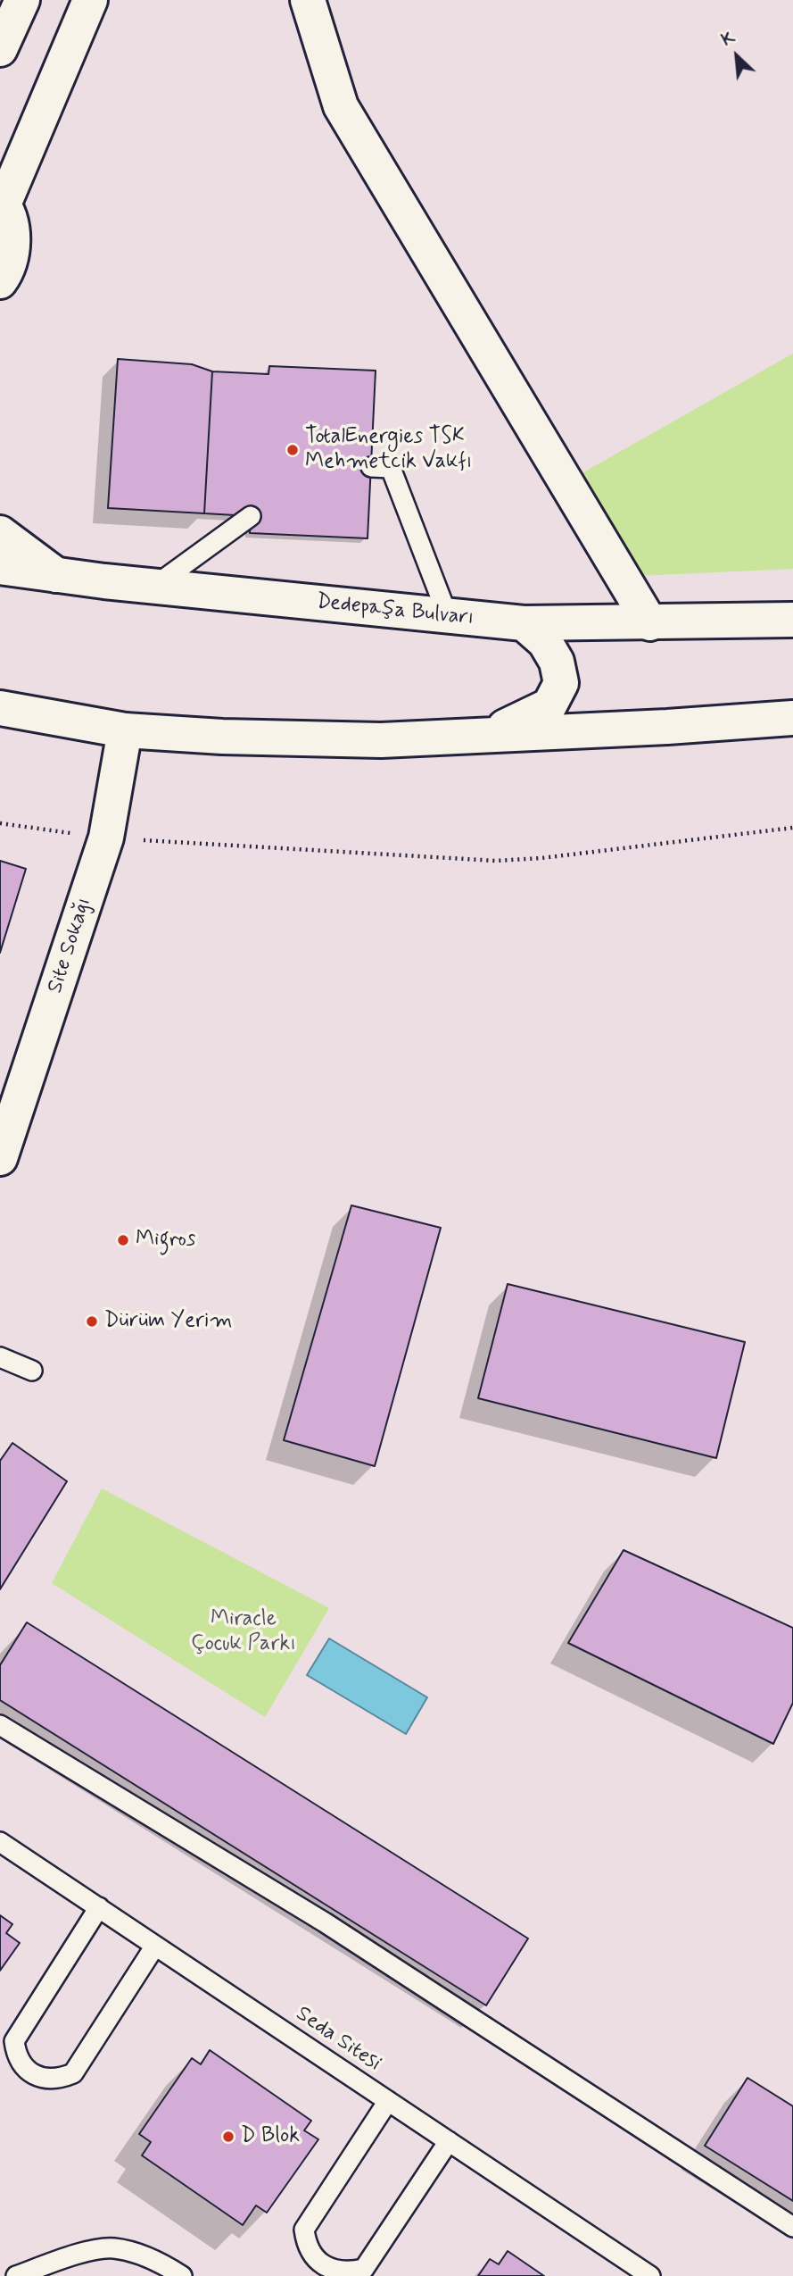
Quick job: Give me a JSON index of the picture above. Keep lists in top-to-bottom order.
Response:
{
  "streets": {
    "main road": ["Dedepaşa Bulvarı", "Site Sokağı"],
    "lane": ["Seda Sitesi"]
  },
  "parks": ["Miracle Çocuk Parkı"],
  "places": [
    "TotalEnergies TSK Mehmetcik Vakfı",
    "Migros",
    "Dürüm Yerim",
    "D Blok"
  ],
  "north": "top left"
}
